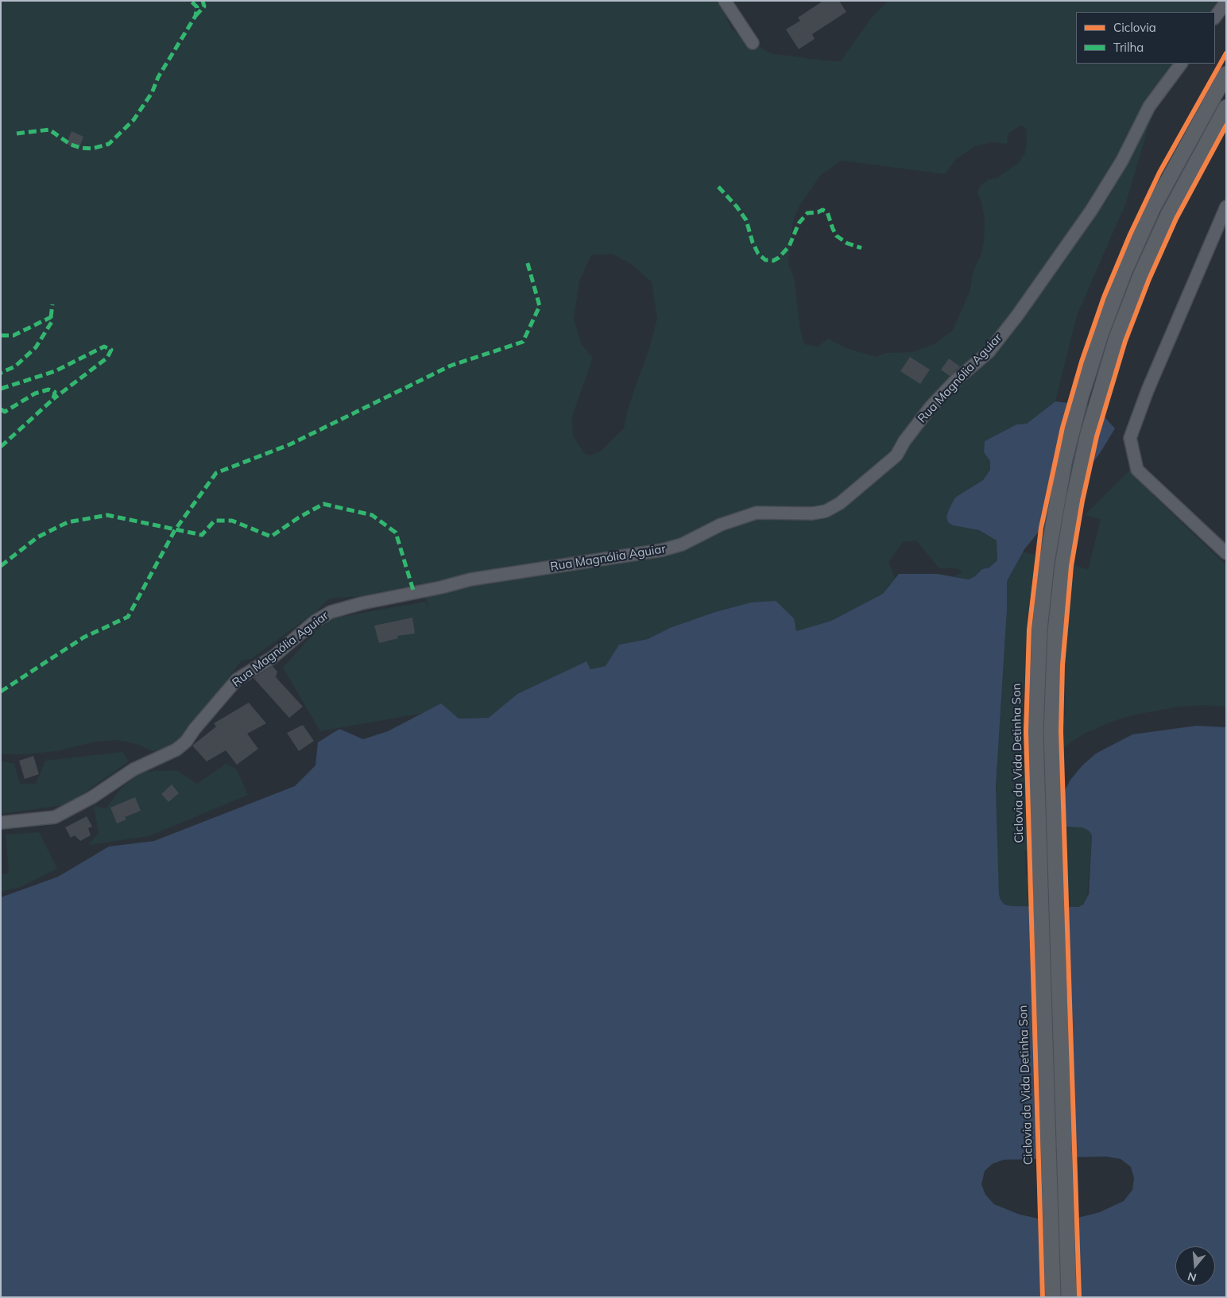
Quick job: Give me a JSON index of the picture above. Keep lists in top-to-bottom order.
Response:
{
  "streets": {
    "street": ["Rua Magnólia Aguiar"],
    "cycle path": ["Ciclovia da Vida Detinha Son"]
  },
  "legend": ["Ciclovia", "Trilha"],
  "north": "bottom"
}
